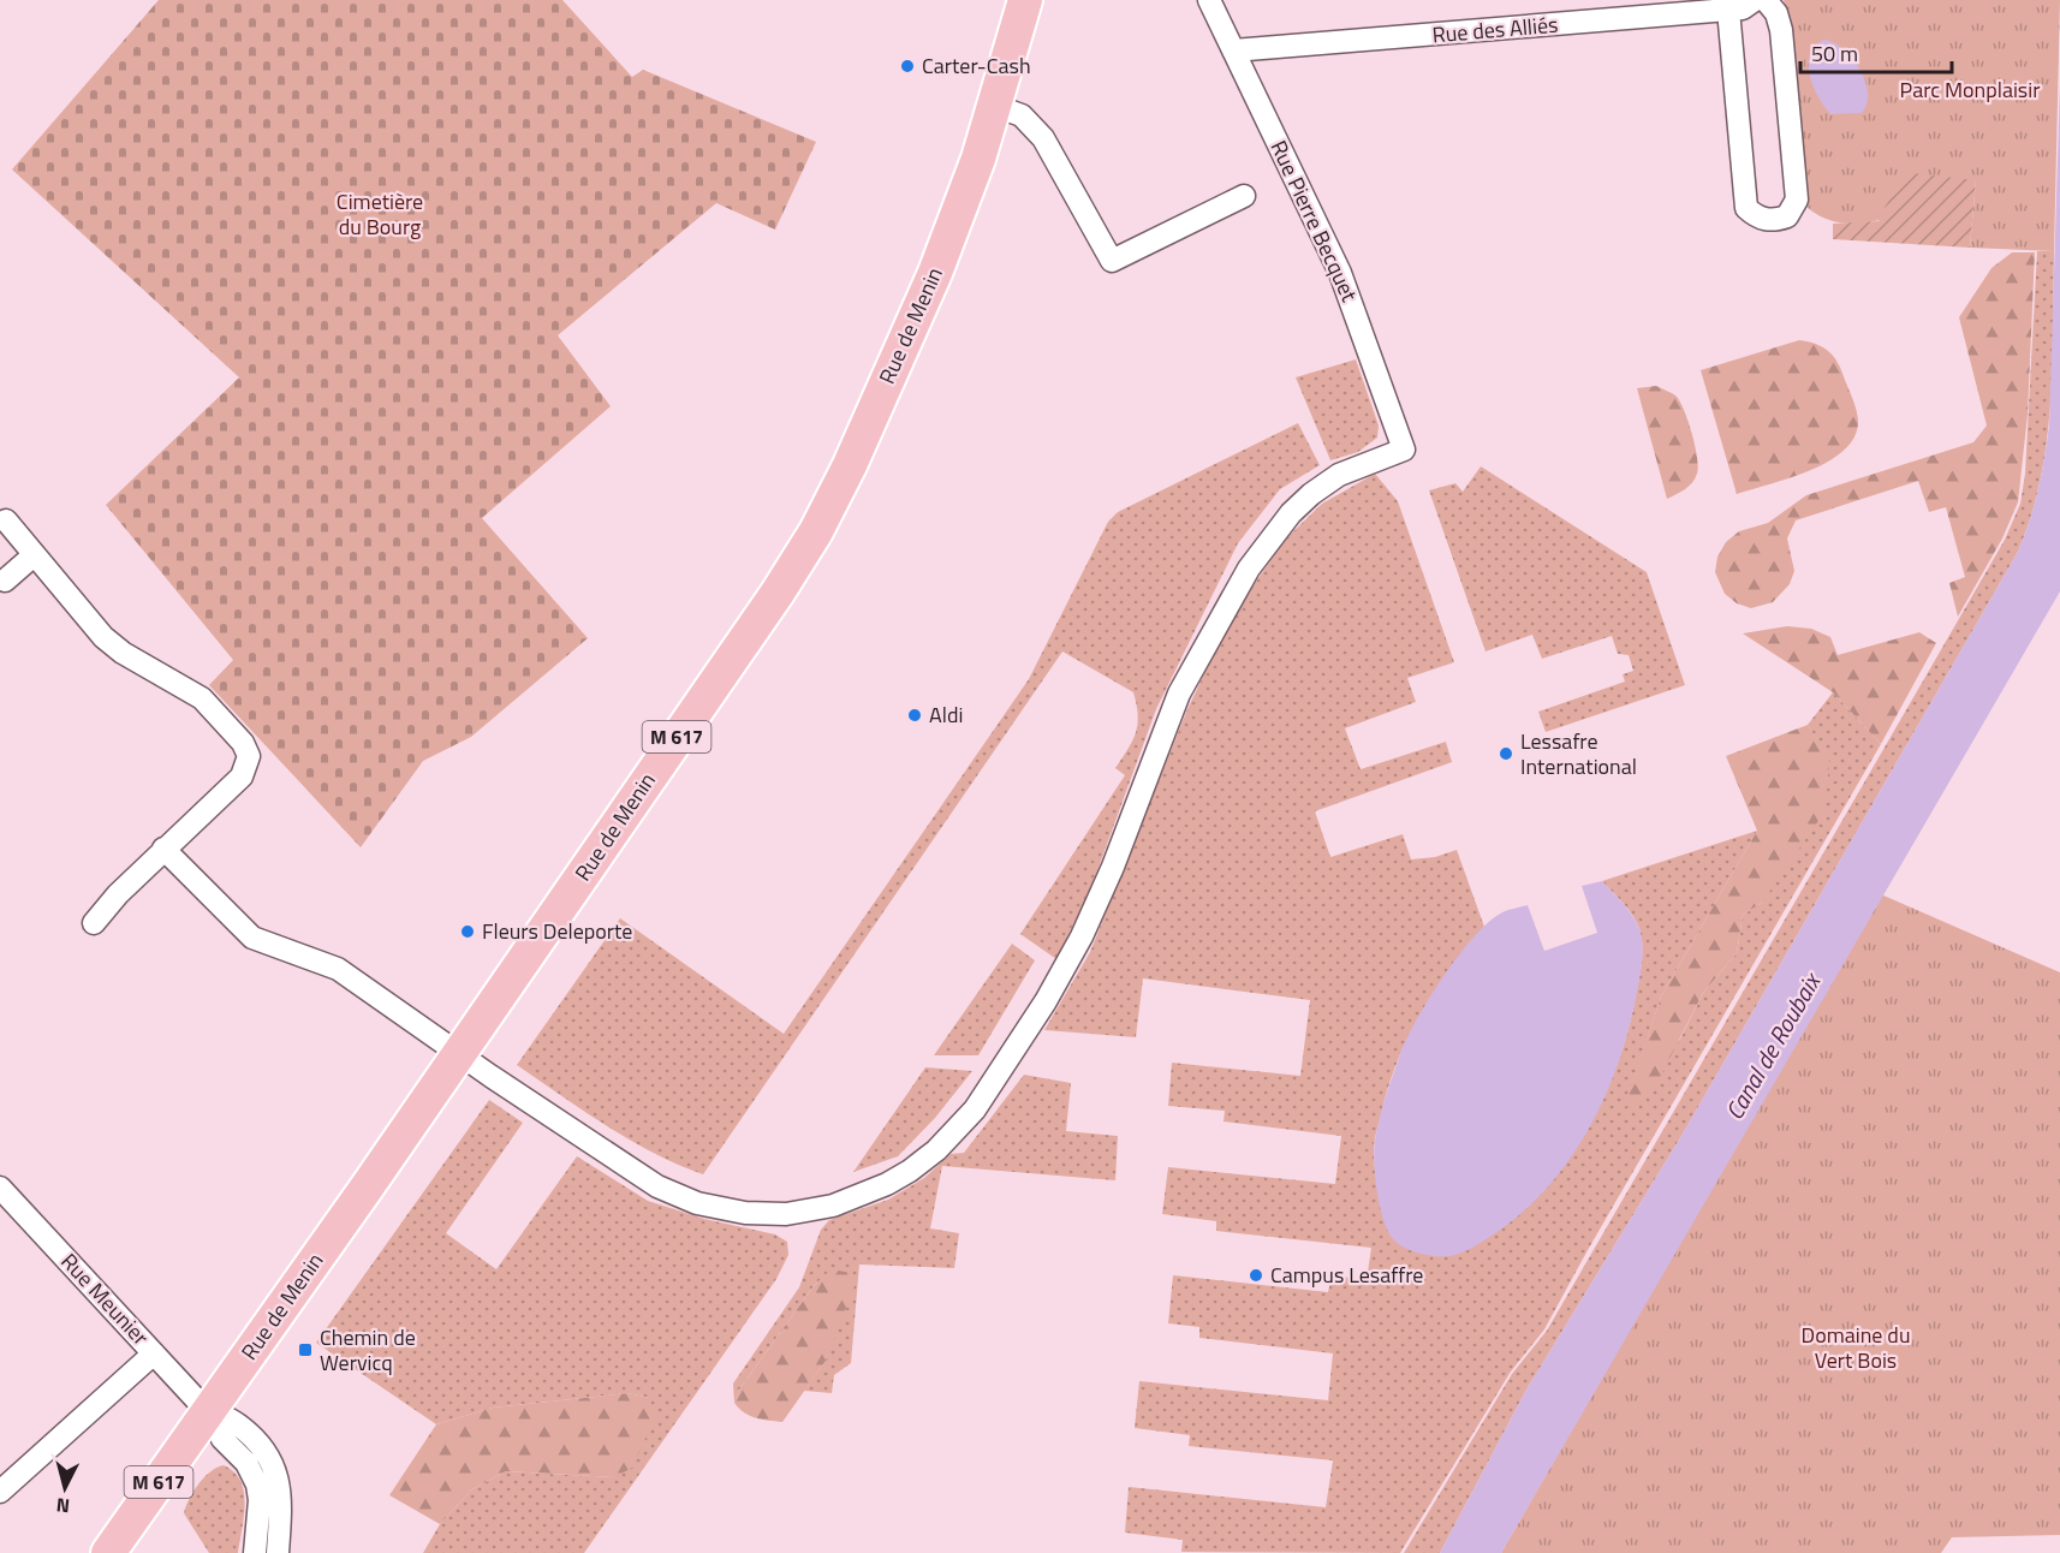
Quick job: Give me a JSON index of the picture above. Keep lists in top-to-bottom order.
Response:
{
  "streets": {
    "main road": ["Rue de Menin", "M 617"],
    "street": ["Rue des Alliés", "Rue Pierre Becquet", "Rue Meunier"]
  },
  "crossings": [
    ["Rue des Alliés", "Rue Pierre Becquet"],
    ["Rue Pierre Becquet", "Rue de Menin"],
    ["Rue de Menin", "Rue Meunier"]
  ],
  "water": ["Canal de Roubaix"],
  "parks": ["Parc Monplaisir", "Cimetière du Bourg", "Domaine du Vert Bois"],
  "places": {
    "other": [
      "Carter-Cash",
      "Aldi",
      "Lessafre International",
      "Fleurs Deleporte",
      "Campus Lesaffre"
    ],
    "transit": ["Chemin de Wervicq"]
  },
  "scale_bar": "50 m",
  "north": "bottom"
}
